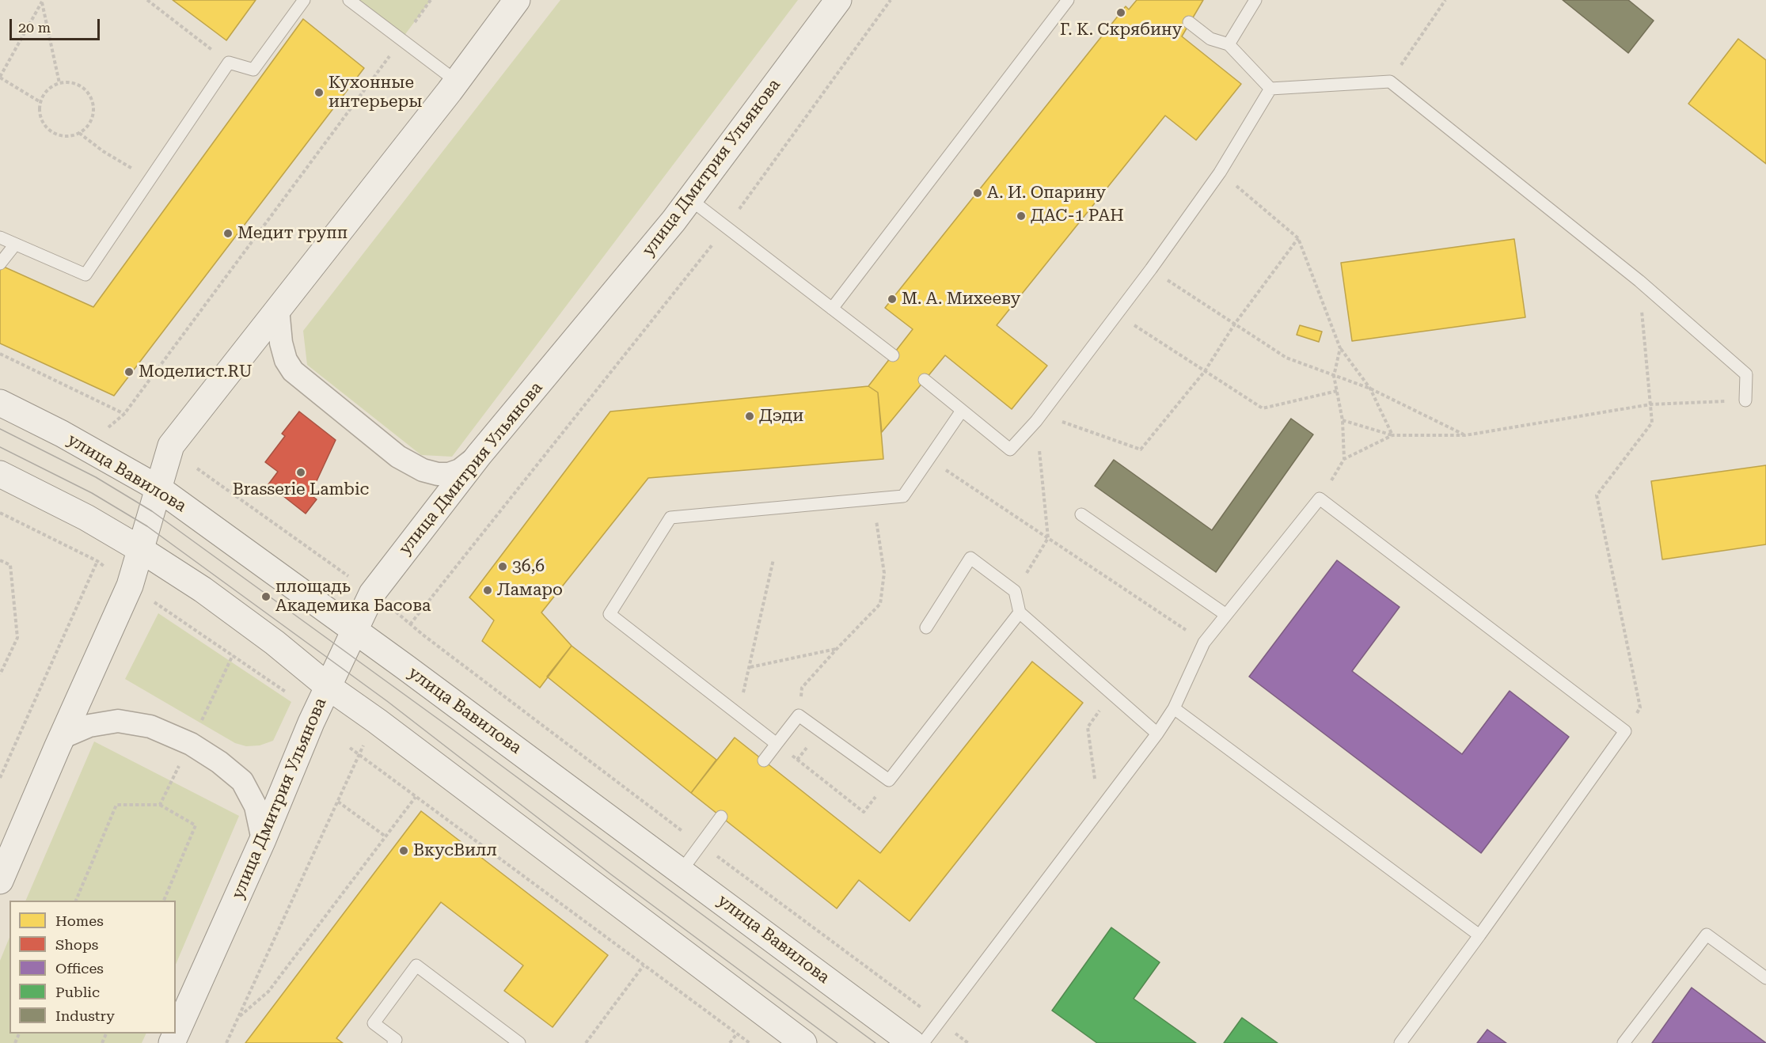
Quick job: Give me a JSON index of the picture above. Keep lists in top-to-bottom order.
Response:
{
  "streets": {
    "main road": ["улица Дмитрия Ульянова", "улица Вавилова"]
  },
  "crossings": [
    ["улица Дмитрия Ульянова", "улица Вавилова"]
  ],
  "places": [
    "Г. К. Скрябину",
    "Кухонные интерьеры",
    "А. И. Опарину",
    "ДАС-1 РАН",
    "Медит групп",
    "М. А. Михееву",
    "Моделист.RU",
    "Дэди",
    "Brasserie Lambic",
    "36,6",
    "Ламаро",
    "площадь Академика Басова",
    "ВкусВилл"
  ],
  "legend": [
    "Homes",
    "Shops",
    "Offices",
    "Public",
    "Industry"
  ],
  "scale_bar": "20 m"
}
